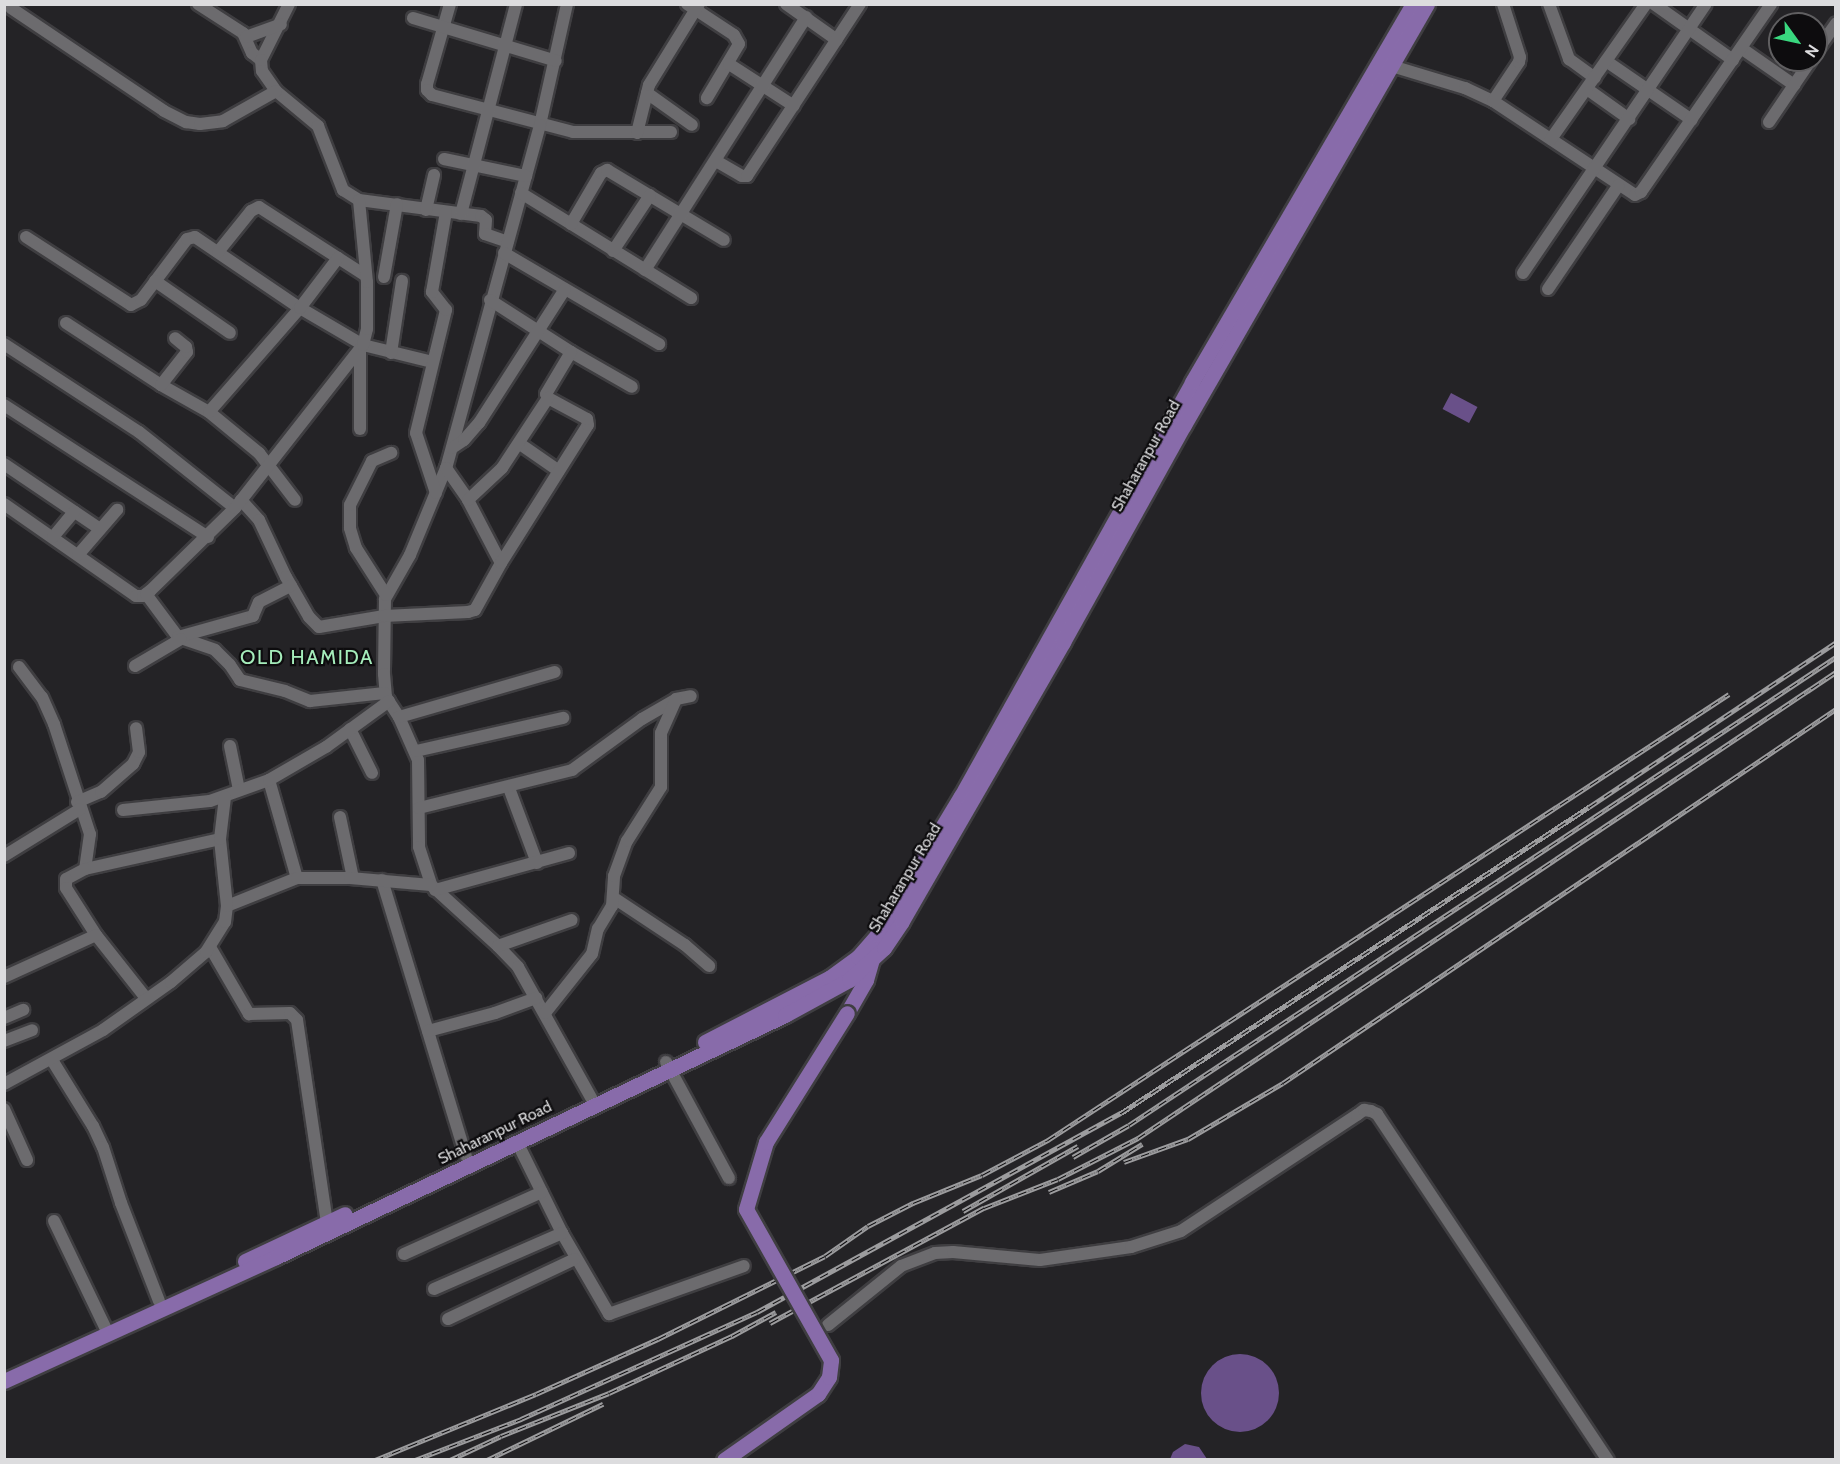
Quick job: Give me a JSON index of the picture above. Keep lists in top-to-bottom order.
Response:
{
  "streets": {
    "main road": ["Shaharanpur Road"]
  },
  "districts": ["OLD HAMIDA"],
  "north": "bottom right"
}
